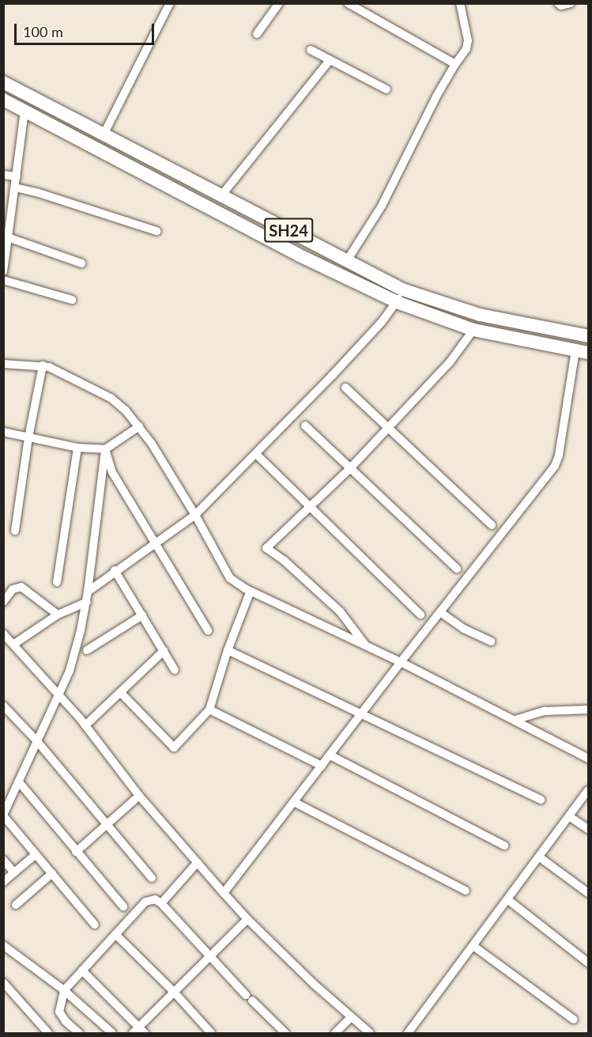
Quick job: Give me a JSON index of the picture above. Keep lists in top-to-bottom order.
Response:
{
  "streets": {
    "main road": ["SH24"]
  },
  "scale_bar": "100 m"
}
